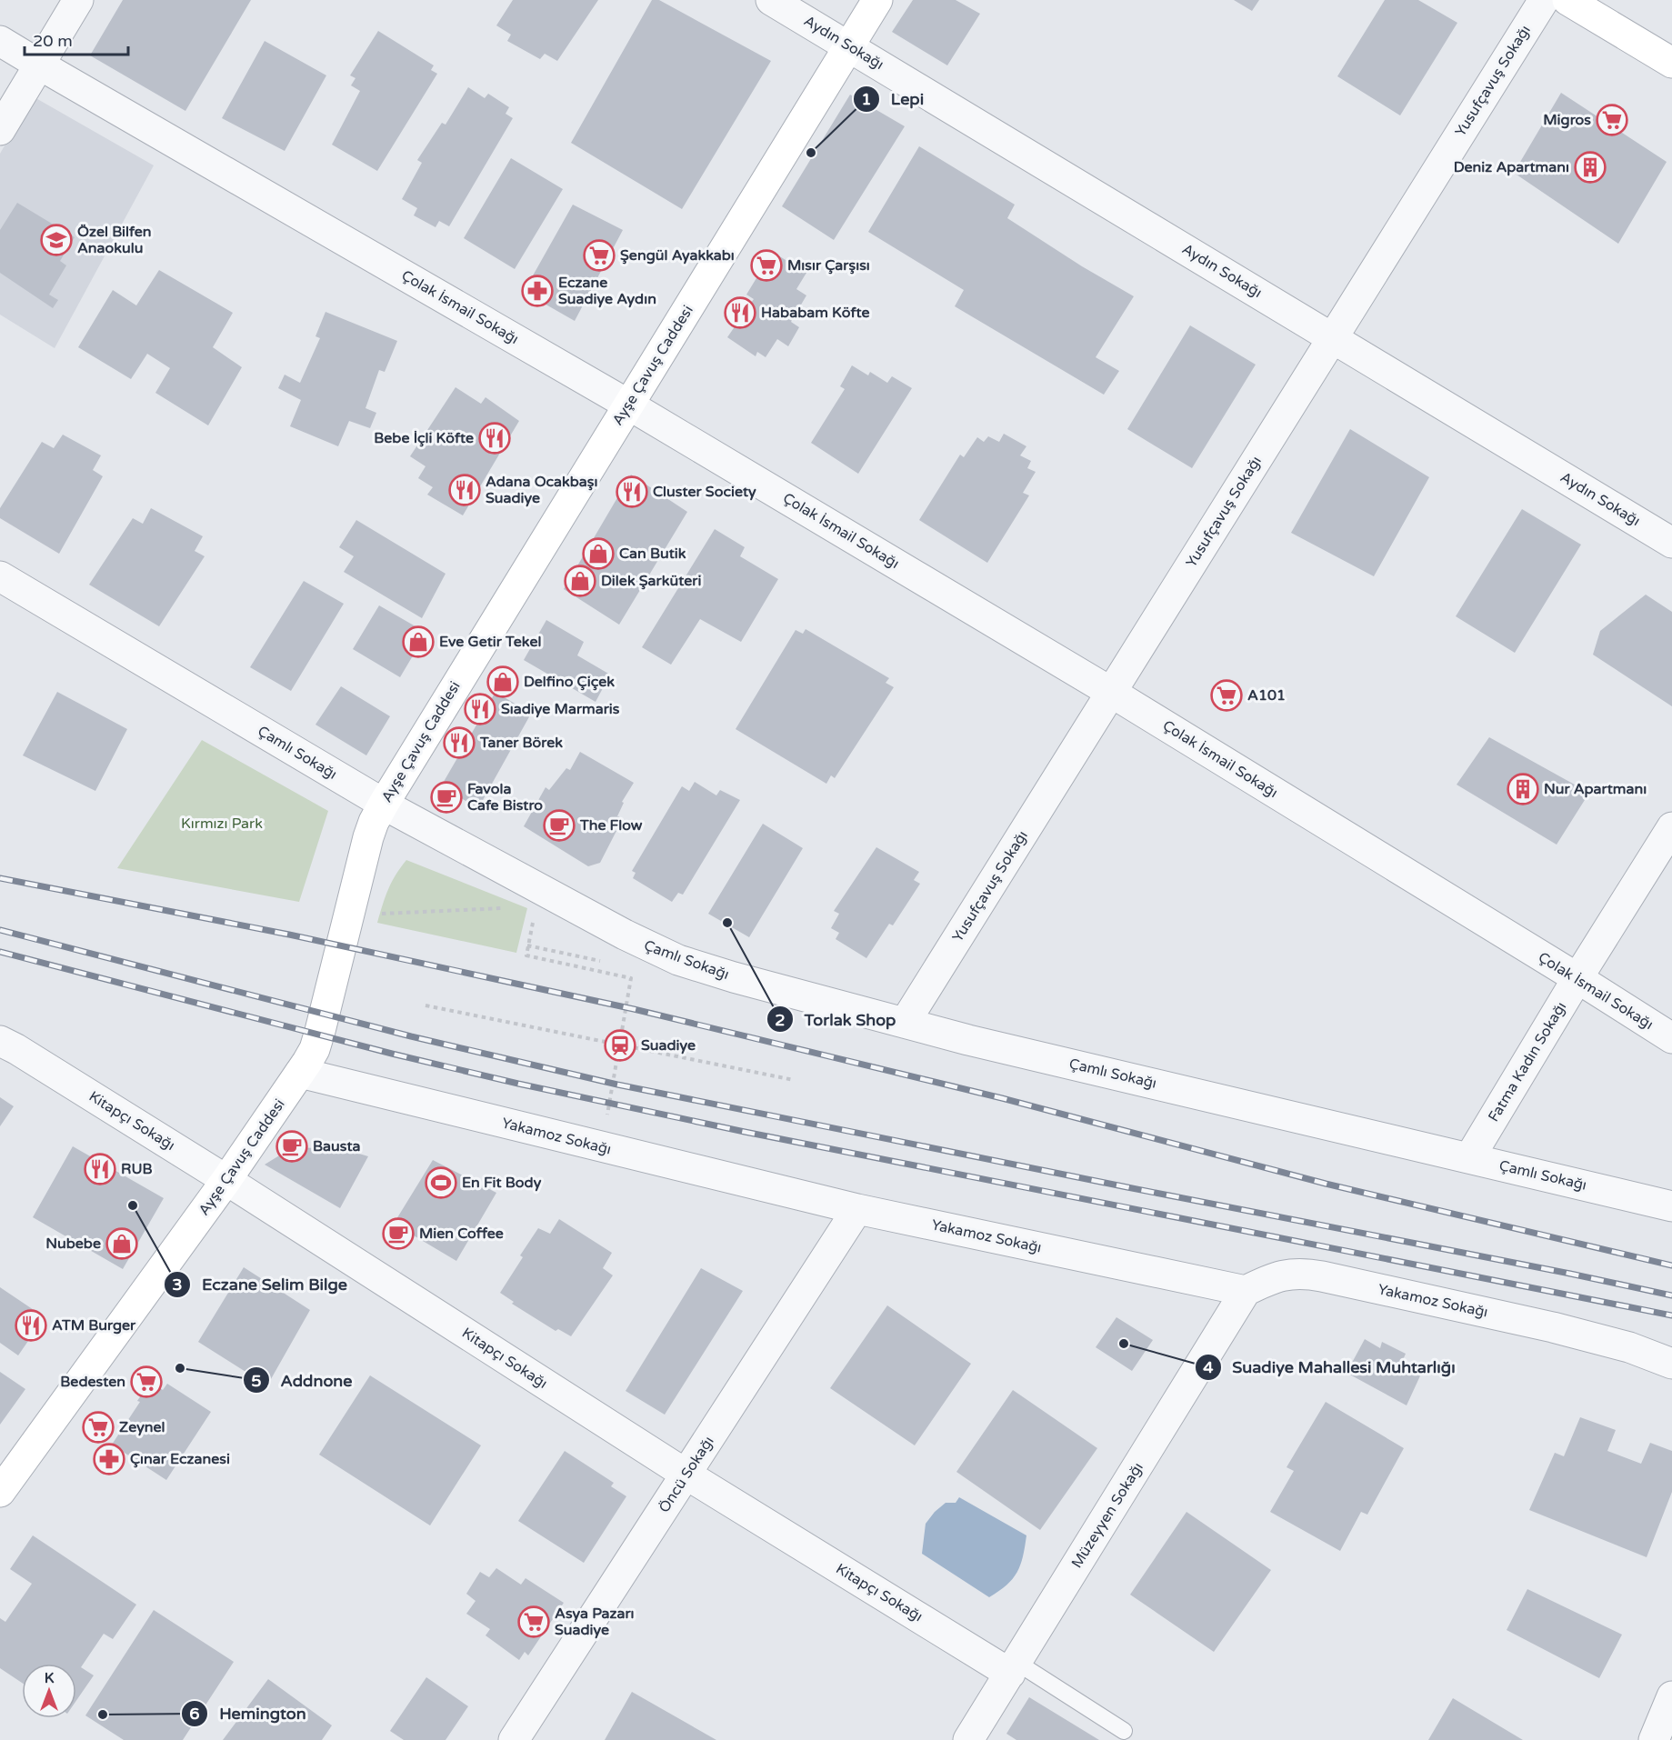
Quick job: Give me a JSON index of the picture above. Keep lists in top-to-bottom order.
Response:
{
  "streets": {
    "street": [
      "Aydın Sokağı",
      "Yusufçavuş Sokağı",
      "Çolak İsmail Sokağı",
      "Ayşe Çavuş Caddesi",
      "Çamlı Sokağı",
      "Fatma Kadın Sokağı",
      "Kitapçı Sokağı",
      "Yakamoz Sokağı",
      "Öncü Sokağı",
      "Müzeyyen Sokağı"
    ]
  },
  "crossings": [
    ["Aydın Sokağı", "Yusufçavuş Sokağı"],
    ["Aydın Sokağı", "Ayşe Çavuş Caddesi"],
    ["Yusufçavuş Sokağı", "Çolak İsmail Sokağı"],
    ["Yusufçavuş Sokağı", "Çamlı Sokağı"],
    ["Çolak İsmail Sokağı", "Ayşe Çavuş Caddesi"],
    ["Çolak İsmail Sokağı", "Fatma Kadın Sokağı"],
    ["Ayşe Çavuş Caddesi", "Çamlı Sokağı"],
    ["Ayşe Çavuş Caddesi", "Kitapçı Sokağı"],
    ["Ayşe Çavuş Caddesi", "Yakamoz Sokağı"],
    ["Çamlı Sokağı", "Fatma Kadın Sokağı"],
    ["Kitapçı Sokağı", "Öncü Sokağı"],
    ["Kitapçı Sokağı", "Müzeyyen Sokağı"],
    ["Yakamoz Sokağı", "Öncü Sokağı"],
    ["Yakamoz Sokağı", "Müzeyyen Sokağı"]
  ],
  "parks": ["Kırmızı Park"],
  "places": {
    "supermarket": [
      "Migros",
      "Şengül Ayakkabı",
      "Mısır Çarşısı",
      "A101",
      "Bedesten",
      "Zeynel",
      "Asya Pazarı Suadiye"
    ],
    "other": [
      "Lepi",
      "Torlak Shop",
      "Eczane Selim Bilge",
      "Suadiye Mahallesi Muhtarlığı",
      "Addnone",
      "Hemington"
    ],
    "building": ["Deniz Apartmanı", "Nur Apartmanı"],
    "school or university": ["Özel Bilfen Anaokulu"],
    "pharmacy": ["Eczane Suadiye Aydın", "Çınar Eczanesi"],
    "restaurant": [
      "Hababam Köfte",
      "Bebe İçli Köfte",
      "Adana Ocakbaşı Suadiye",
      "Cluster Society",
      "Sıadiye Marmaris",
      "Taner Börek",
      "RUB",
      "ATM Burger"
    ],
    "shop": [
      "Can Butik",
      "Dilek Şarküteri",
      "Eve Getir Tekel",
      "Delfino Çiçek",
      "Nubebe"
    ],
    "cafe": [
      "Favola Cafe Bistro",
      "The Flow",
      "Bausta",
      "Mien Coffee"
    ],
    "station": ["Suadiye"],
    "sports": ["En Fit Body"]
  },
  "scale_bar": "20 m",
  "north": "top"
}
